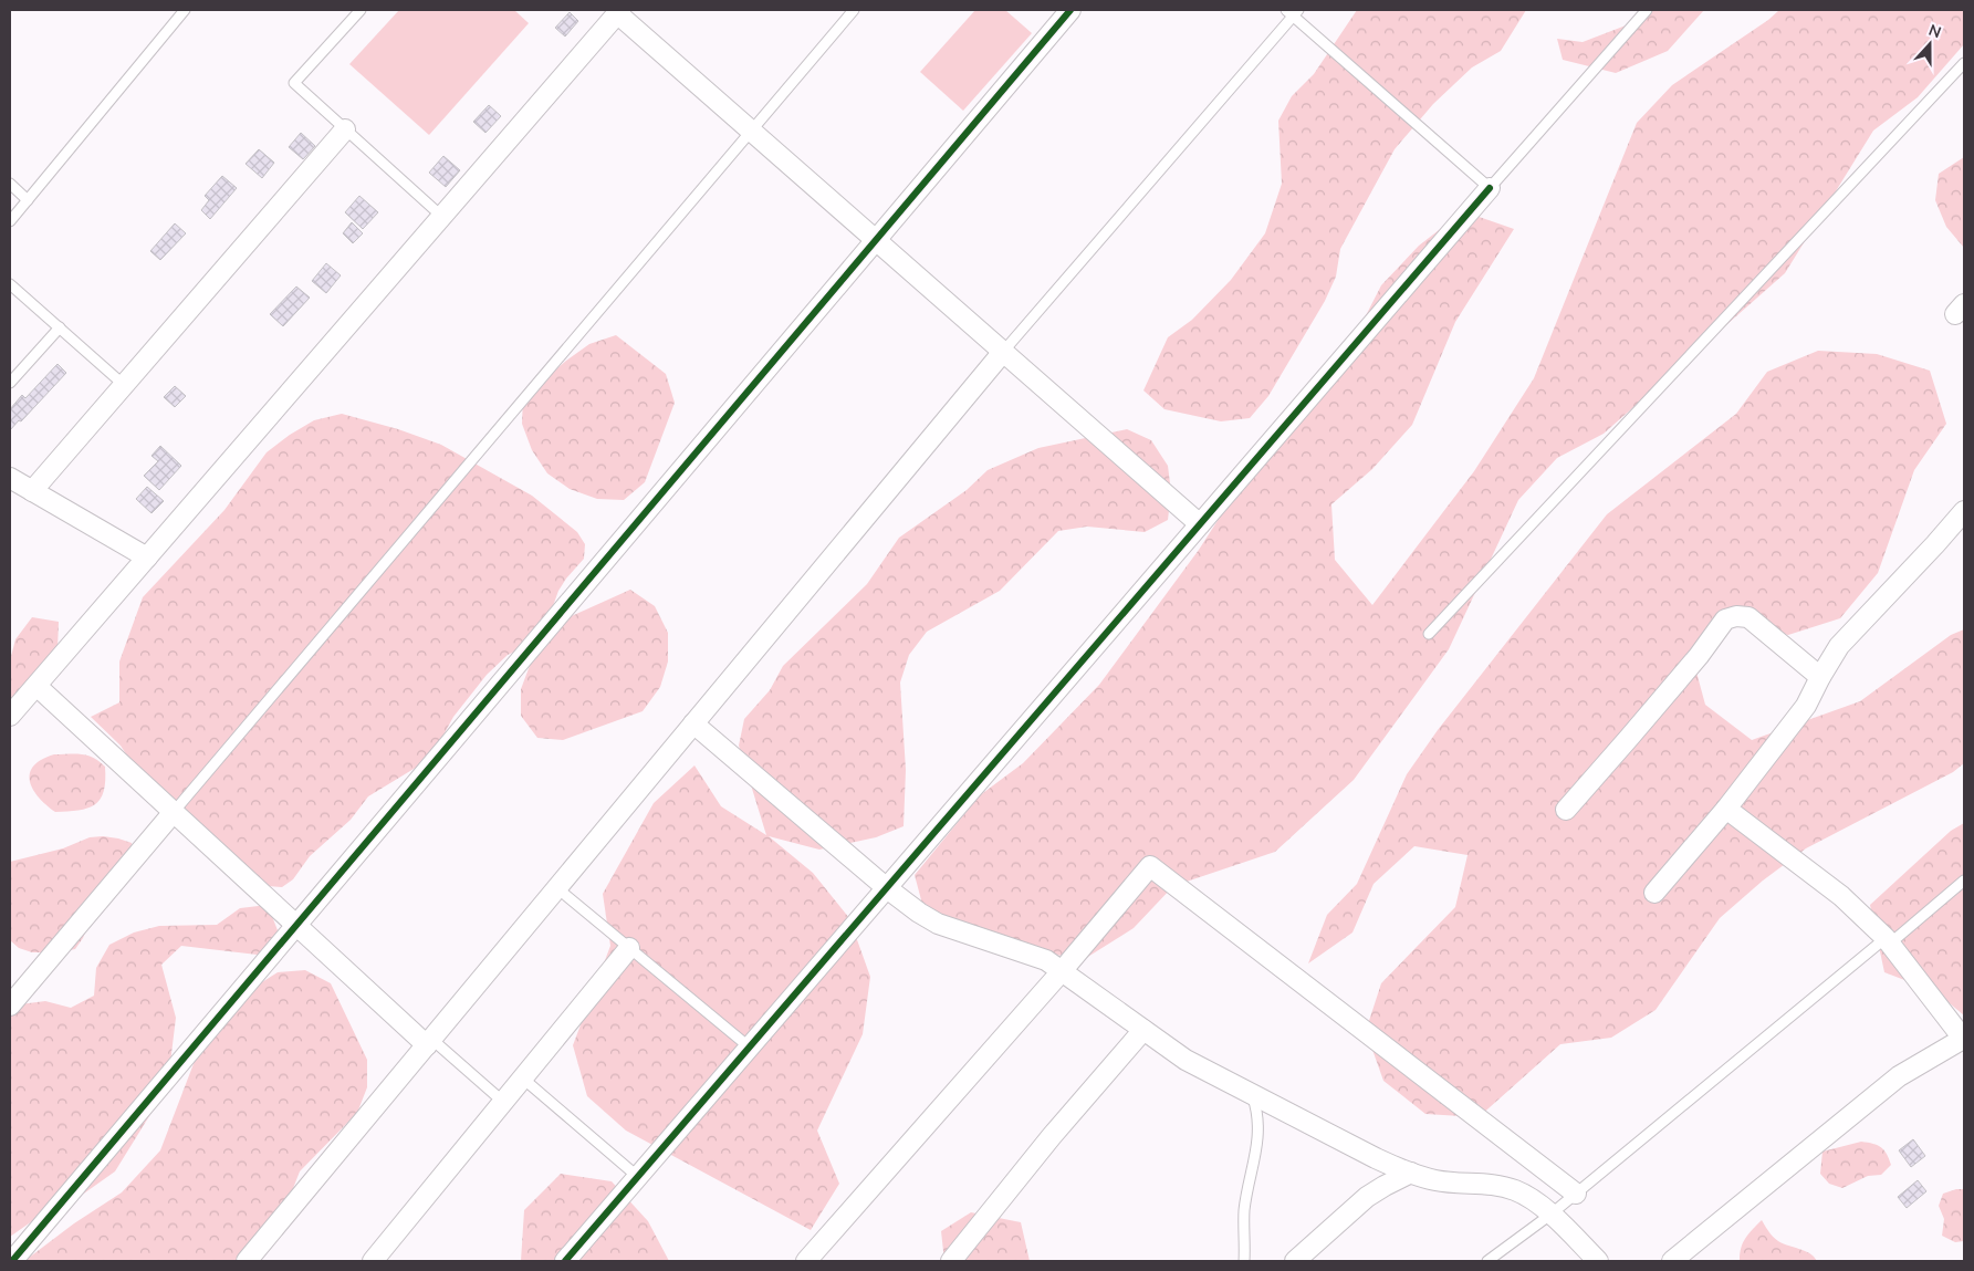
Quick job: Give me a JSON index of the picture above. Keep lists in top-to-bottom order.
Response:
{
  "north": "top"
}
